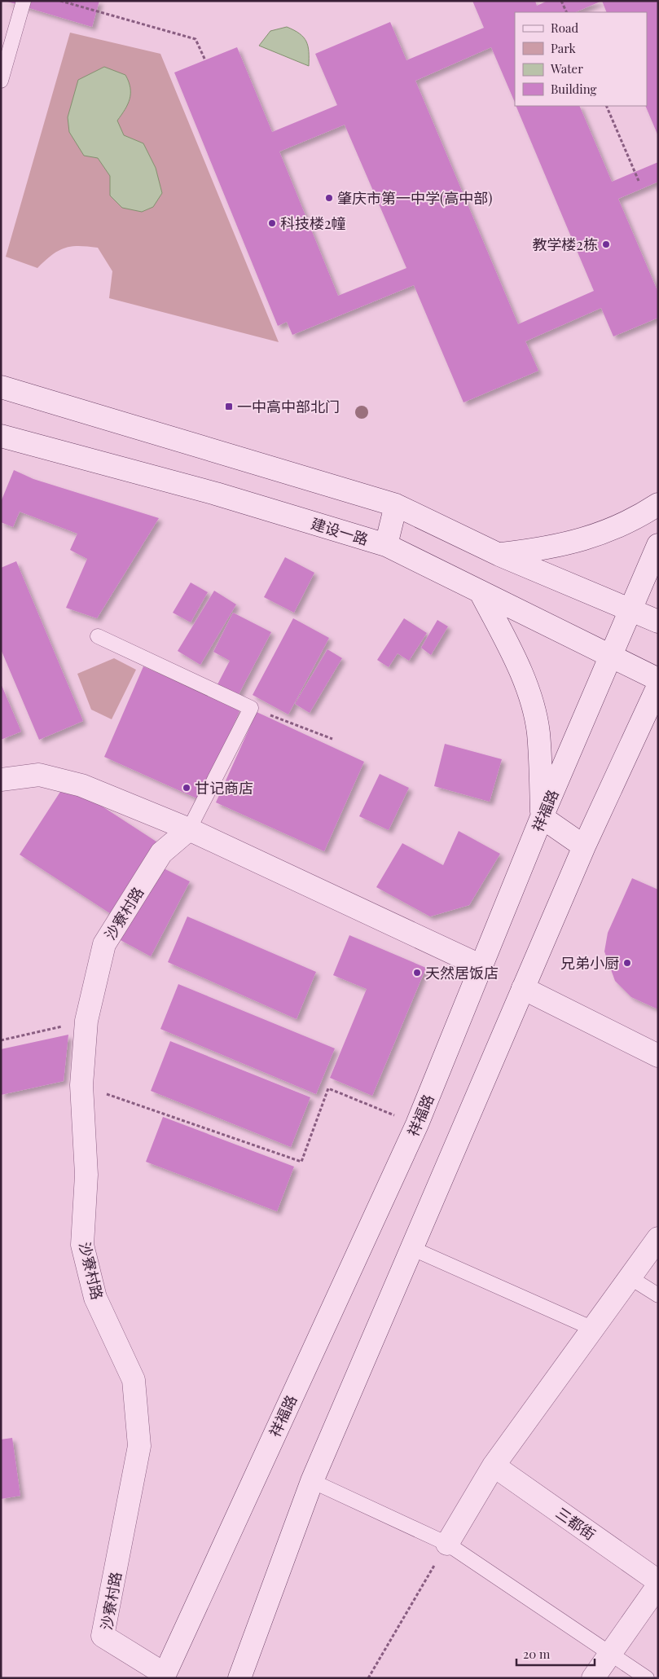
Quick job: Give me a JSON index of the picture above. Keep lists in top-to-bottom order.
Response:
{
  "streets": {
    "street": [
      "建设一路",
      "祥福路",
      "沙寮村路",
      "三都街"
    ]
  },
  "crossings": [
    ["建设一路", "祥福路"],
    ["祥福路", "沙寮村路"]
  ],
  "places": {
    "other": [
      "肇庆市第一中学(高中部)",
      "科技楼2幢",
      "教学楼2栋",
      "甘记商店",
      "兄弟小厨",
      "天然居饭店"
    ],
    "transit": ["一中高中部北门"]
  },
  "legend": [
    "Road",
    "Park",
    "Water",
    "Building"
  ],
  "scale_bar": "20 m"
}
